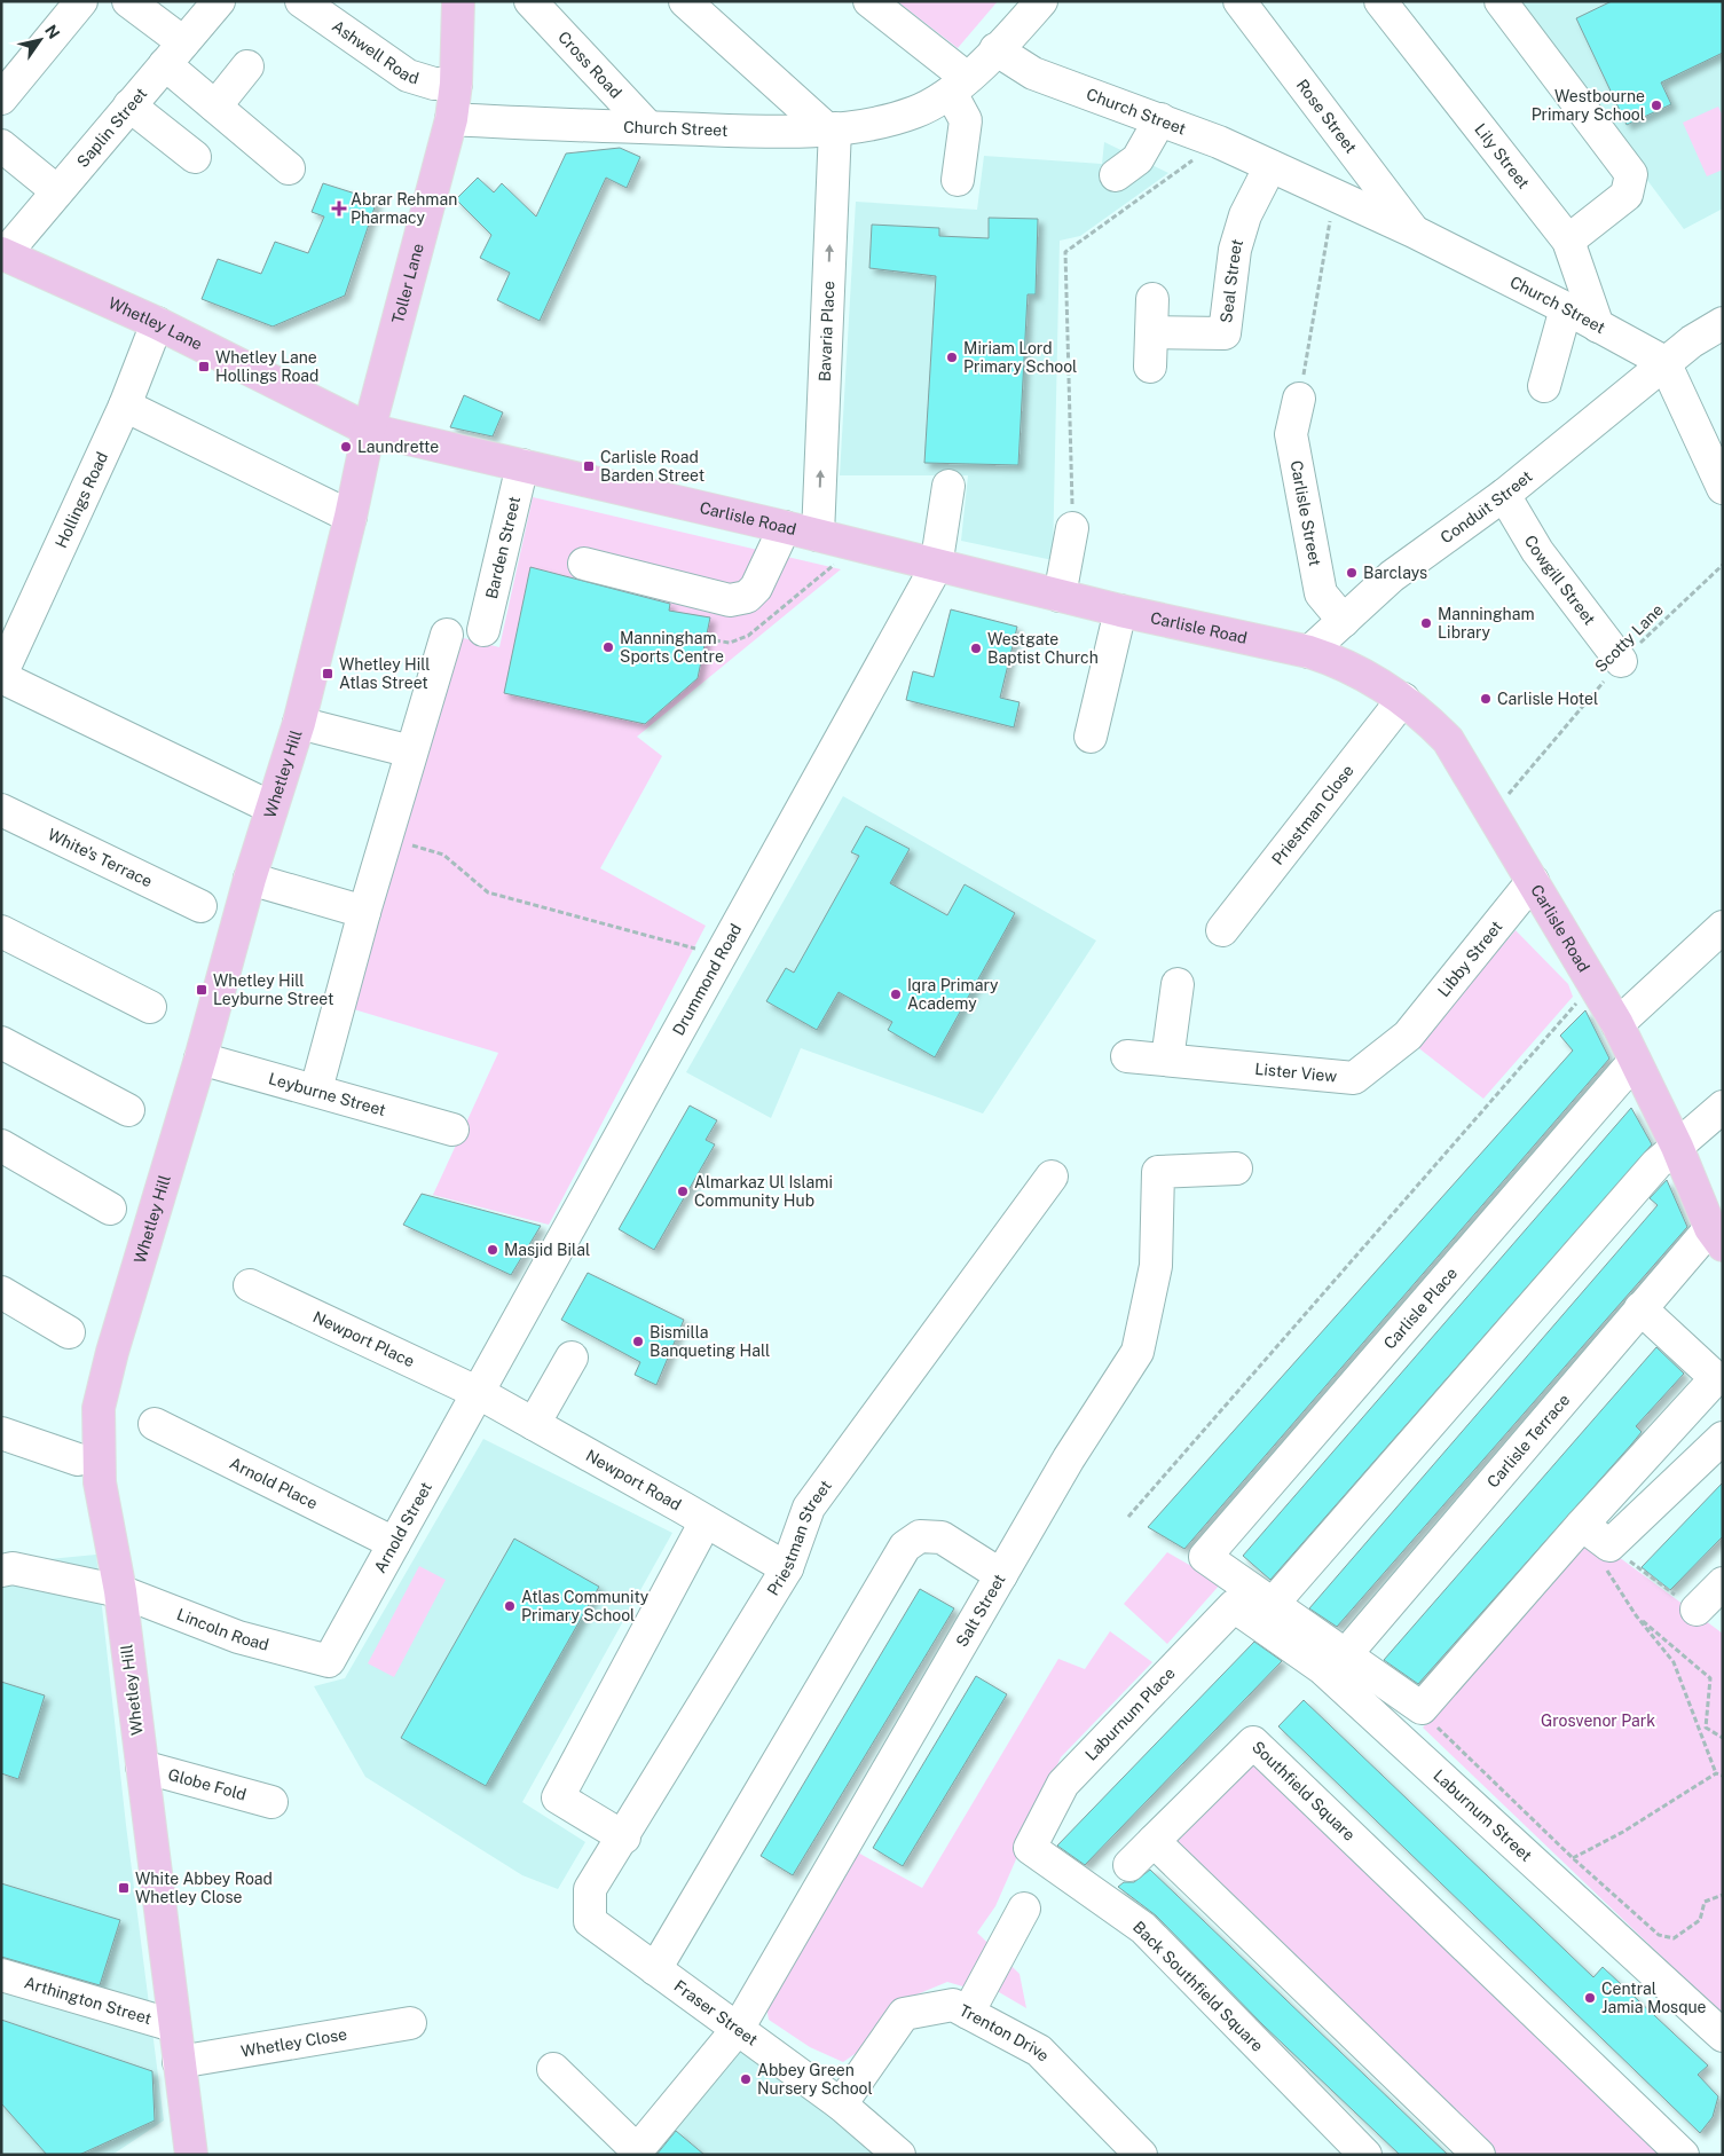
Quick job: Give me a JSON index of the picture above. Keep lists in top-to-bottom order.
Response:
{
  "streets": {
    "main road": [
      "Toller Lane",
      "Whetley Lane",
      "Carlisle Road",
      "Whetley Hill"
    ],
    "street": [
      "Ashwell Road",
      "Cross Road",
      "Church Street",
      "Rose Street",
      "Saplin Street",
      "Lily Street",
      "Seal Street",
      "Bavaria Place",
      "Hollings Road",
      "Conduit Street",
      "Carlisle Street",
      "Barden Street",
      "Cowgill Street",
      "Priestman Close",
      "White's Terrace",
      "Libby Street",
      "Drummond Road",
      "Lister View",
      "Leyburne Street",
      "Carlisle Place",
      "Newport Place",
      "Carlisle Terrace",
      "Newport Road",
      "Arnold Place",
      "Arnold Street",
      "Priestman Street",
      "Salt Street",
      "Lincoln Road",
      "Laburnum Place",
      "Globe Fold",
      "Southfield Square",
      "Laburnum Street",
      "Back Southfield Square",
      "Arthington Street",
      "Fraser Street",
      "Trenton Drive",
      "Whetley Close"
    ],
    "path": ["Scotty Lane"]
  },
  "crossings": [
    ["Ashwell Road", "Toller Lane"],
    ["Cross Road", "Church Street"],
    ["Church Street", "Rose Street"],
    ["Church Street", "Lily Street"],
    ["Church Street", "Seal Street"],
    ["Church Street", "Toller Lane"],
    ["Church Street", "Bavaria Place"],
    ["Church Street", "Conduit Street"],
    ["Saplin Street", "Whetley Lane"],
    ["Toller Lane", "Whetley Lane"],
    ["Toller Lane", "Carlisle Road"],
    ["Toller Lane", "Whetley Hill"],
    ["Whetley Lane", "Hollings Road"],
    ["Whetley Lane", "Carlisle Road"],
    ["Whetley Lane", "Whetley Hill"],
    ["Bavaria Place", "Carlisle Road"],
    ["Conduit Street", "Carlisle Street"],
    ["Conduit Street", "Carlisle Road"],
    ["Conduit Street", "Cowgill Street"],
    ["Carlisle Road", "Barden Street"],
    ["Carlisle Road", "Scotty Lane"],
    ["Carlisle Road", "Whetley Hill"],
    ["Carlisle Road", "Priestman Close"],
    ["Carlisle Road", "Libby Street"],
    ["Carlisle Road", "Drummond Road"],
    ["Carlisle Road", "Carlisle Place"],
    ["Carlisle Road", "Carlisle Terrace"],
    ["Cowgill Street", "Scotty Lane"],
    ["Whetley Hill", "Leyburne Street"],
    ["Whetley Hill", "Lincoln Road"],
    ["Whetley Hill", "Globe Fold"],
    ["Whetley Hill", "Arthington Street"],
    ["Whetley Hill", "Whetley Close"],
    ["Libby Street", "Lister View"],
    ["Drummond Road", "Newport Place"],
    ["Drummond Road", "Newport Road"],
    ["Drummond Road", "Arnold Street"],
    ["Newport Place", "Newport Road"],
    ["Newport Place", "Arnold Street"],
    ["Newport Road", "Arnold Street"],
    ["Newport Road", "Priestman Street"],
    ["Arnold Place", "Arnold Street"],
    ["Arnold Street", "Lincoln Road"],
    ["Priestman Street", "Fraser Street"],
    ["Salt Street", "Fraser Street"],
    ["Laburnum Place", "Laburnum Street"],
    ["Laburnum Place", "Back Southfield Square"],
    ["Fraser Street", "Trenton Drive"]
  ],
  "one_way": ["Bavaria Place"],
  "parks": ["Grosvenor Park"],
  "places": {
    "other": [
      "Westbourne Primary School",
      "Miriam Lord Primary School",
      "Laundrette",
      "Barclays",
      "Manningham Library",
      "Manningham Sports Centre",
      "Westgate Baptist Church",
      "Carlisle Hotel",
      "Iqra Primary Academy",
      "Almarkaz Ul Islami Community Hub",
      "Masjid Bilal",
      "Bismilla Banqueting Hall",
      "Atlas Community Primary School",
      "Central Jamia Mosque",
      "Abbey Green Nursery School"
    ],
    "health": ["Abrar Rehman Pharmacy"],
    "transit": [
      "Whetley Lane Hollings Road",
      "Carlisle Road Barden Street",
      "Whetley Hill Atlas Street",
      "Whetley Hill Leyburne Street",
      "White Abbey Road Whetley Close"
    ]
  },
  "north": "top right"
}
